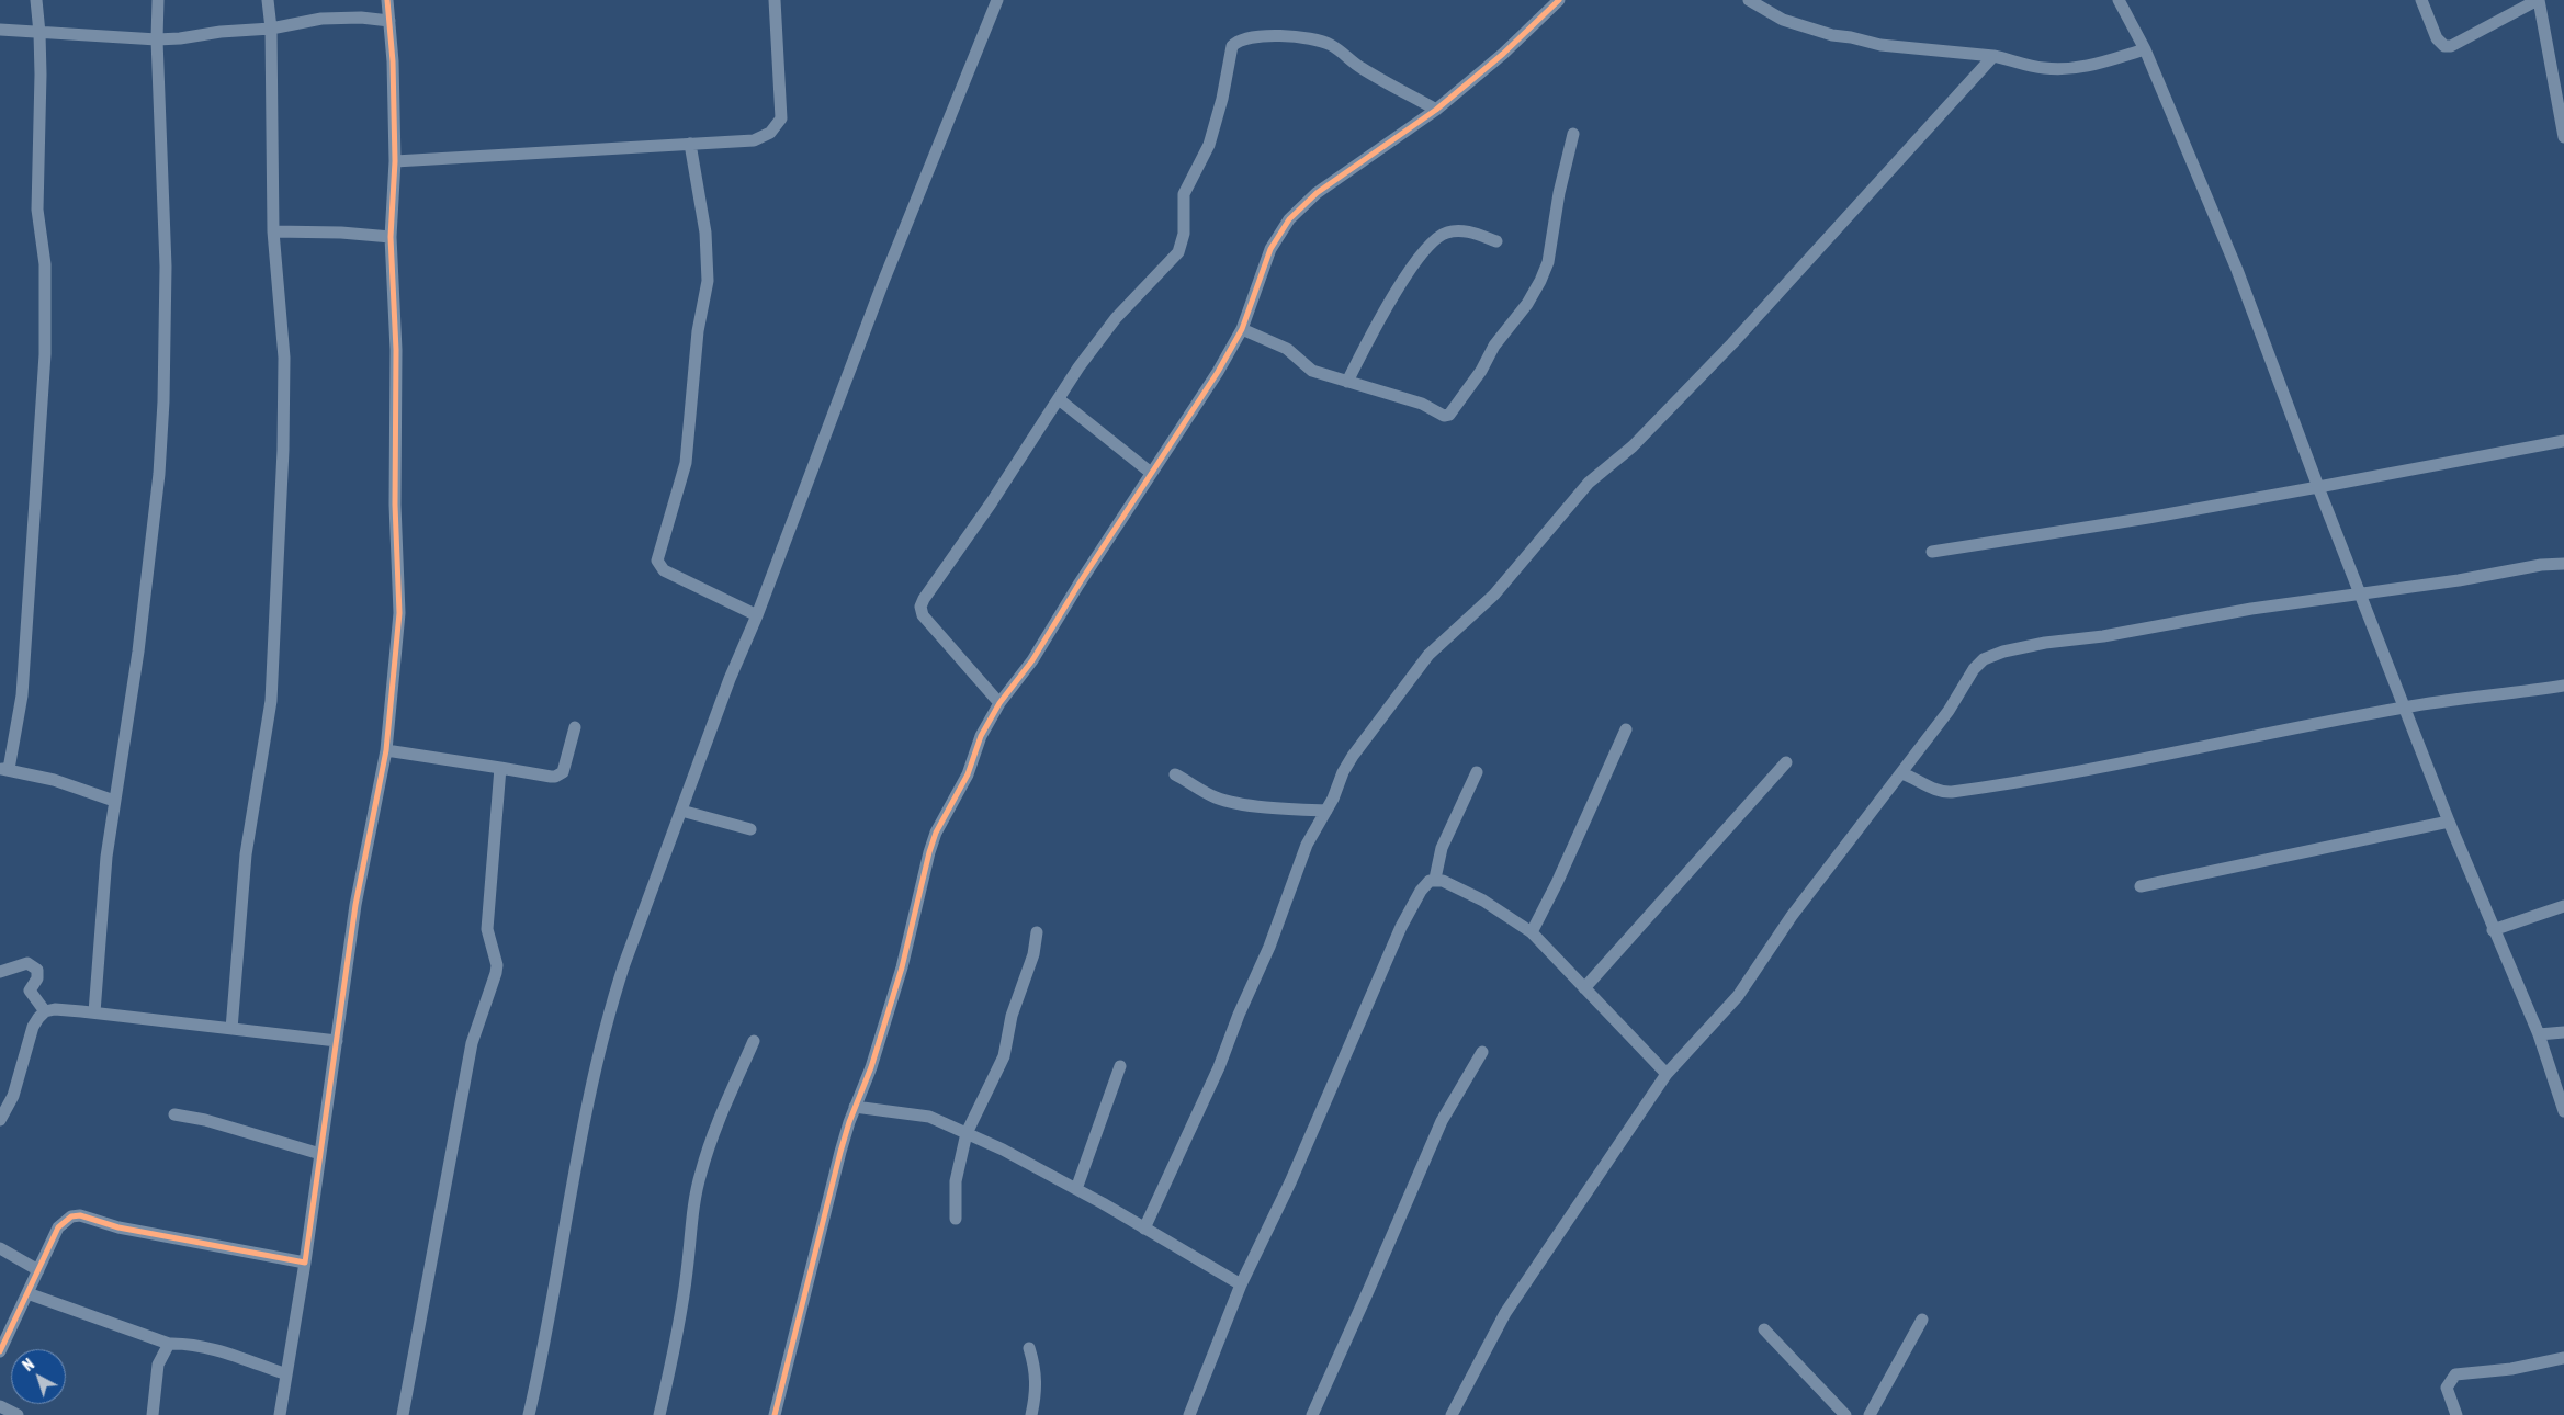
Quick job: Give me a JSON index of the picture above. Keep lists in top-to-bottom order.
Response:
{
  "north": "top left"
}
